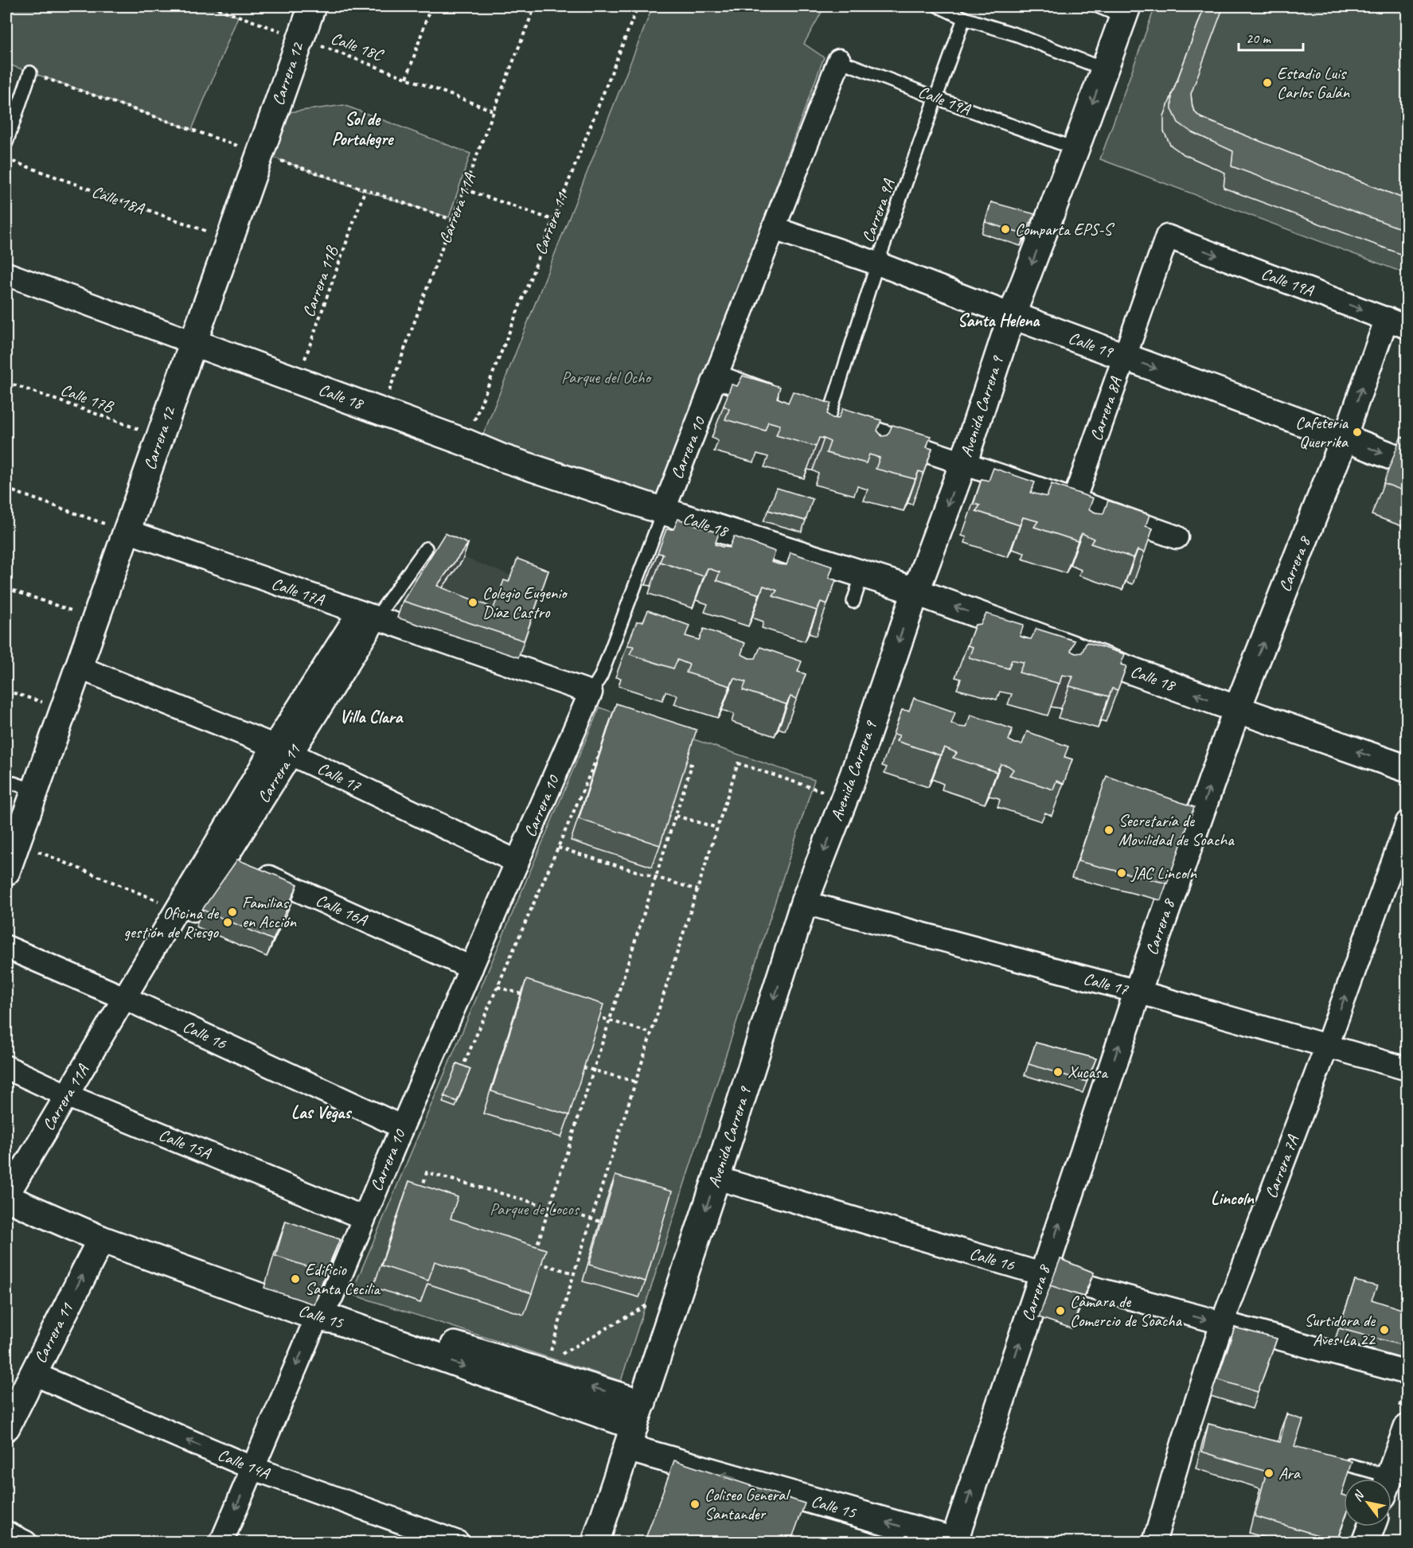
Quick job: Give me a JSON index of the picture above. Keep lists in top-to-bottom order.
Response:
{
  "streets": {
    "street": [
      "Carrera 12",
      "Calle 19A",
      "Carrera 11A",
      "Carrera 11",
      "Calle 19",
      "Calle 18",
      "Avenida Carrera 9",
      "Carrera 8A",
      "Carrera 10",
      "Carrera 8",
      "Calle 17A",
      "Calle 17",
      "Calle 16A",
      "Calle 16",
      "Calle 15A",
      "Carrera 7A",
      "Calle 15",
      "Calle 14A"
    ],
    "lane": ["Carrera 9A"],
    "path": [
      "Calle 18C",
      "Calle 18A",
      "Carrera 11B",
      "Calle 17B"
    ]
  },
  "crossings": [
    ["Calle 18C", "Carrera 12"],
    ["Calle 18C", "Carrera 11A"],
    ["Carrera 12", "Calle 18A"],
    ["Carrera 12", "Calle 18"],
    ["Carrera 12", "Calle 17B"],
    ["Carrera 12", "Calle 17A"],
    ["Carrera 12", "Calle 17"],
    ["Calle 19A", "Carrera 9A"],
    ["Calle 19A", "Avenida Carrera 9"],
    ["Calle 19A", "Carrera 8A"],
    ["Calle 19A", "Carrera 10"],
    ["Calle 19A", "Carrera 8"],
    ["Carrera 11A", "Carrera 11"],
    ["Carrera 11A", "Calle 18"],
    ["Carrera 11A", "Calle 16"],
    ["Carrera 11A", "Calle 15A"],
    ["Carrera 11A", "Calle 15"],
    ["Carrera 9A", "Calle 19"],
    ["Carrera 11", "Calle 18"],
    ["Carrera 11", "Calle 17A"],
    ["Carrera 11", "Calle 17"],
    ["Carrera 11", "Calle 16A"],
    ["Carrera 11", "Calle 16"],
    ["Carrera 11", "Calle 15"],
    ["Carrera 11", "Calle 14A"],
    ["Carrera 11B", "Calle 18"],
    ["Calle 19", "Avenida Carrera 9"],
    ["Calle 19", "Carrera 8A"],
    ["Calle 19", "Carrera 10"],
    ["Calle 19", "Carrera 8"],
    ["Calle 18", "Avenida Carrera 9"],
    ["Calle 18", "Carrera 10"],
    ["Calle 18", "Carrera 8"],
    ["Avenida Carrera 9", "Calle 17"],
    ["Avenida Carrera 9", "Calle 16"],
    ["Avenida Carrera 9", "Calle 15"],
    ["Carrera 10", "Calle 17A"],
    ["Carrera 10", "Calle 17"],
    ["Carrera 10", "Calle 16A"],
    ["Carrera 10", "Calle 16"],
    ["Carrera 10", "Calle 15A"],
    ["Carrera 10", "Calle 15"],
    ["Carrera 10", "Calle 14A"],
    ["Carrera 8", "Calle 17"],
    ["Carrera 8", "Calle 16"],
    ["Carrera 8", "Calle 15"],
    ["Calle 17", "Carrera 7A"],
    ["Calle 16", "Carrera 7A"]
  ],
  "one_way": [
    "Calle 19A",
    "Avenida Carrera 9",
    "Carrera 8",
    "Calle 14A"
  ],
  "districts": [
    "Sol de Portalegre",
    "Santa Helena",
    "Villa Clara",
    "Las Vegas",
    "Lincoln"
  ],
  "parks": ["Parque del Ocho", "Parque de Locos"],
  "places": [
    "Estadio Luis Carlos Galán",
    "Comparta EPS-S",
    "Cafeteria Querrika",
    "Colegio Eugenio Díaz Castro",
    "Secretaría de Movilidad de Soacha",
    "JAC Lincoln",
    "Familias en Acción",
    "Oficina de gestión de Riesgo",
    "Xucasa",
    "Edificio Santa Cecilia",
    "Càmara de Comercio de Soacha",
    "Surtidora de Aves La 22",
    "Ara",
    "Coliseo General Santander"
  ],
  "scale_bar": "20 m",
  "north": "top left"
}
